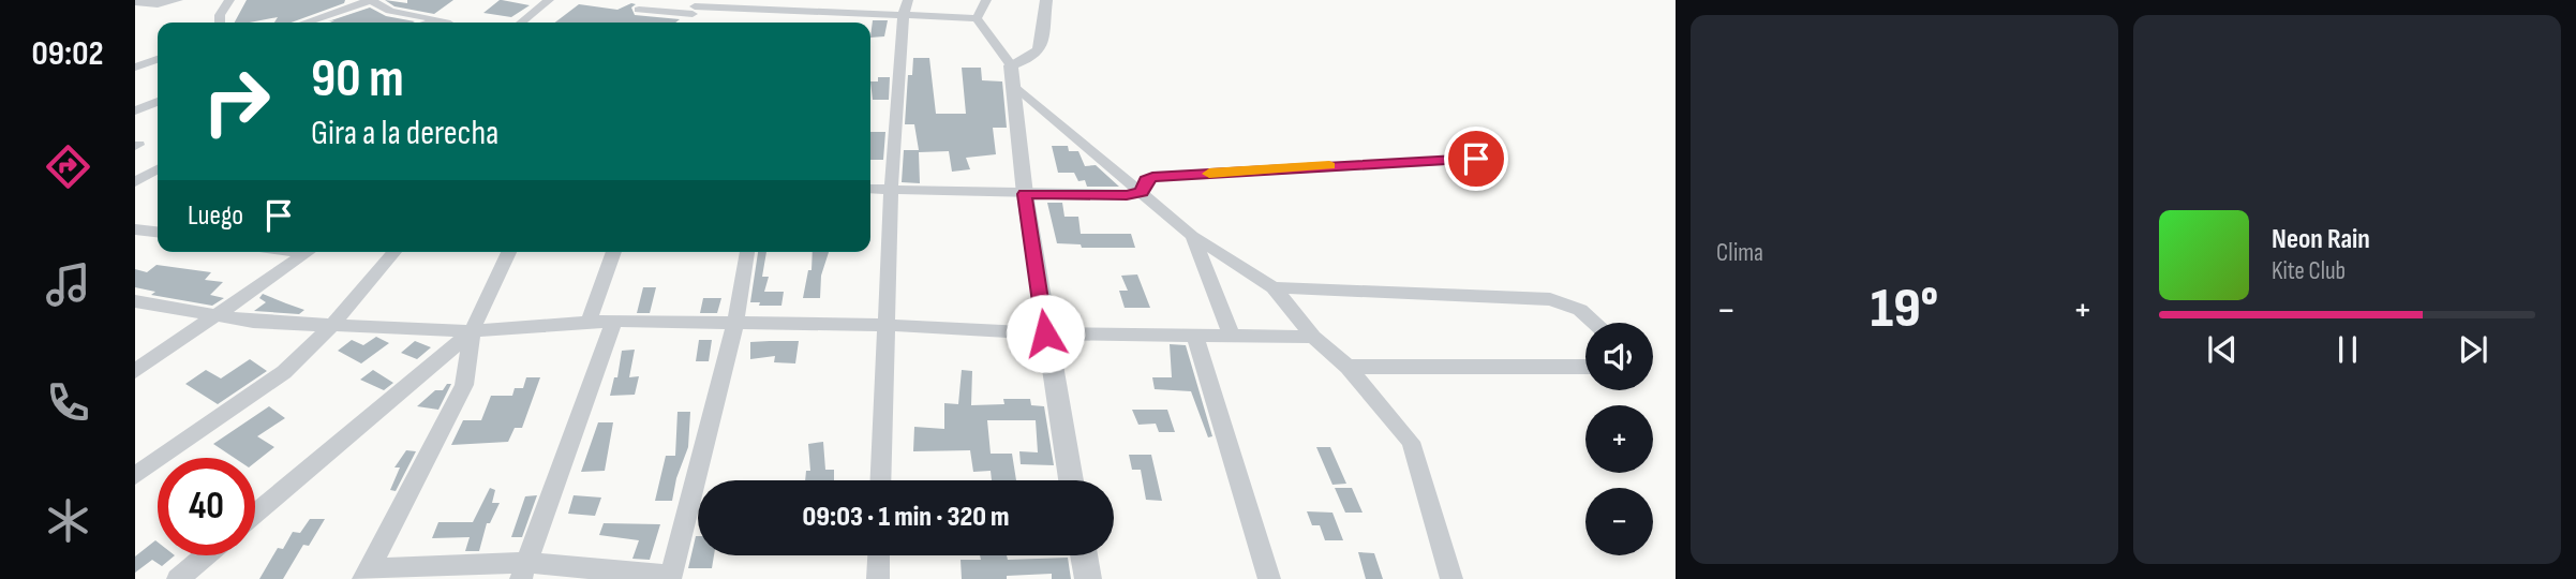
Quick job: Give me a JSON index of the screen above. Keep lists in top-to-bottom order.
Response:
{
  "page": {
    "tabs": "09:02",
    "tile": "Clima",
    "turn": ["90 m", "Gira a la derecha"],
    "then": "Luego",
    "song": ["Neon Rain", "Kite Club"],
    "heat": ["−", "19°", "+"],
    "map_buttons": ["+", "−"],
    "limit": "40",
    "trip": "09:03 · 1 min · 320 m"
  }
}
